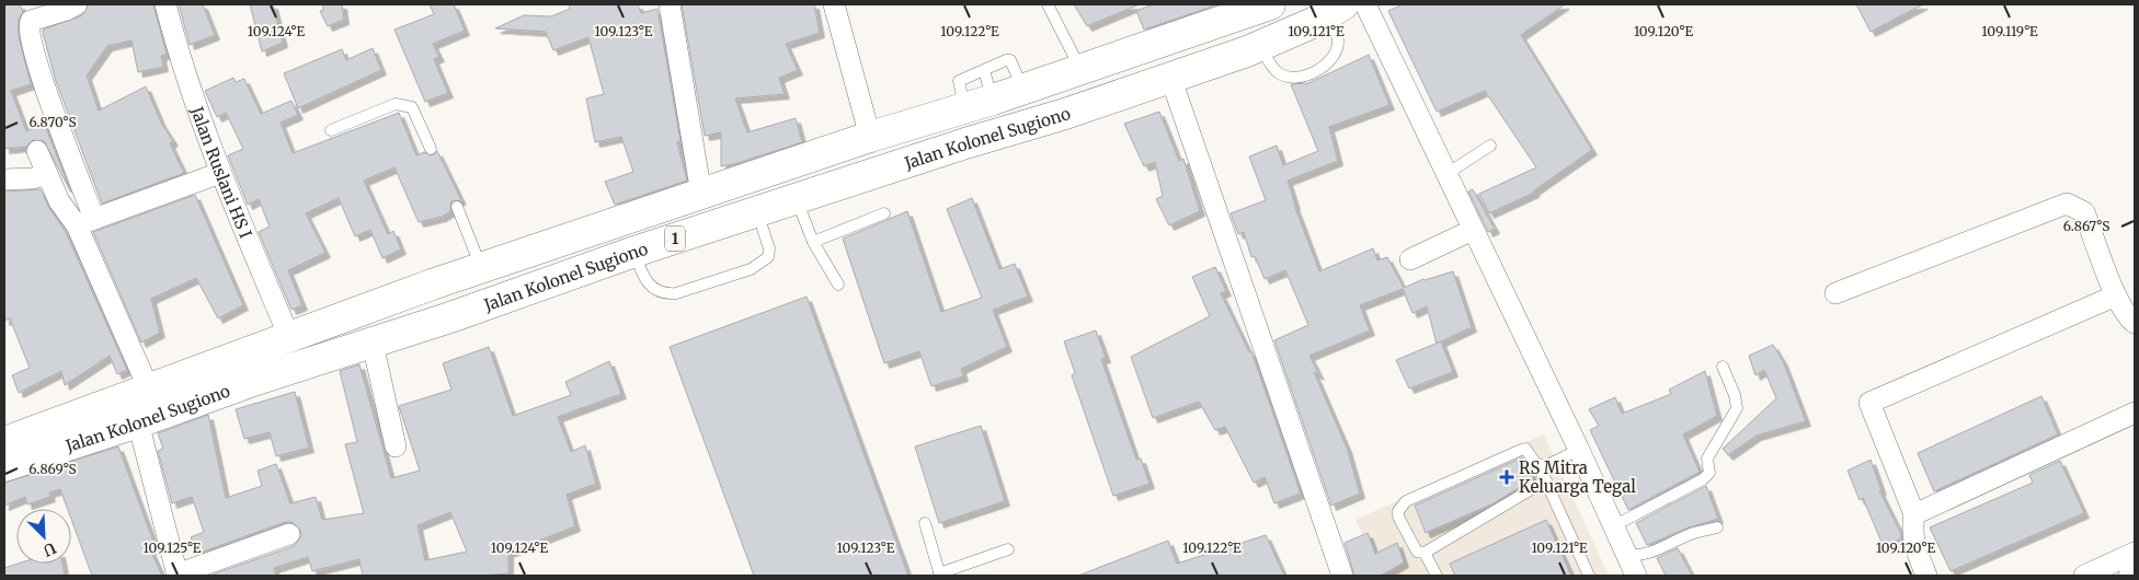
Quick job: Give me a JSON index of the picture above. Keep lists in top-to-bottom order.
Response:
{
  "streets": {
    "highway": ["Jalan Kolonel Sugiono", "1"],
    "street": ["Jalan Ruslani HS I"]
  },
  "crossings": [
    ["Jalan Kolonel Sugiono", "Jalan Ruslani HS I"]
  ],
  "places": {
    "health": ["RS Mitra Keluarga Tegal"]
  },
  "north": "bottom right",
  "coordinates": [
    "109.124°E",
    "109.123°E",
    "109.122°E",
    "109.121°E",
    "109.120°E",
    "109.119°E",
    "6.870°S",
    "6.867°S",
    "6.869°S",
    "109.125°E"
  ]
}
